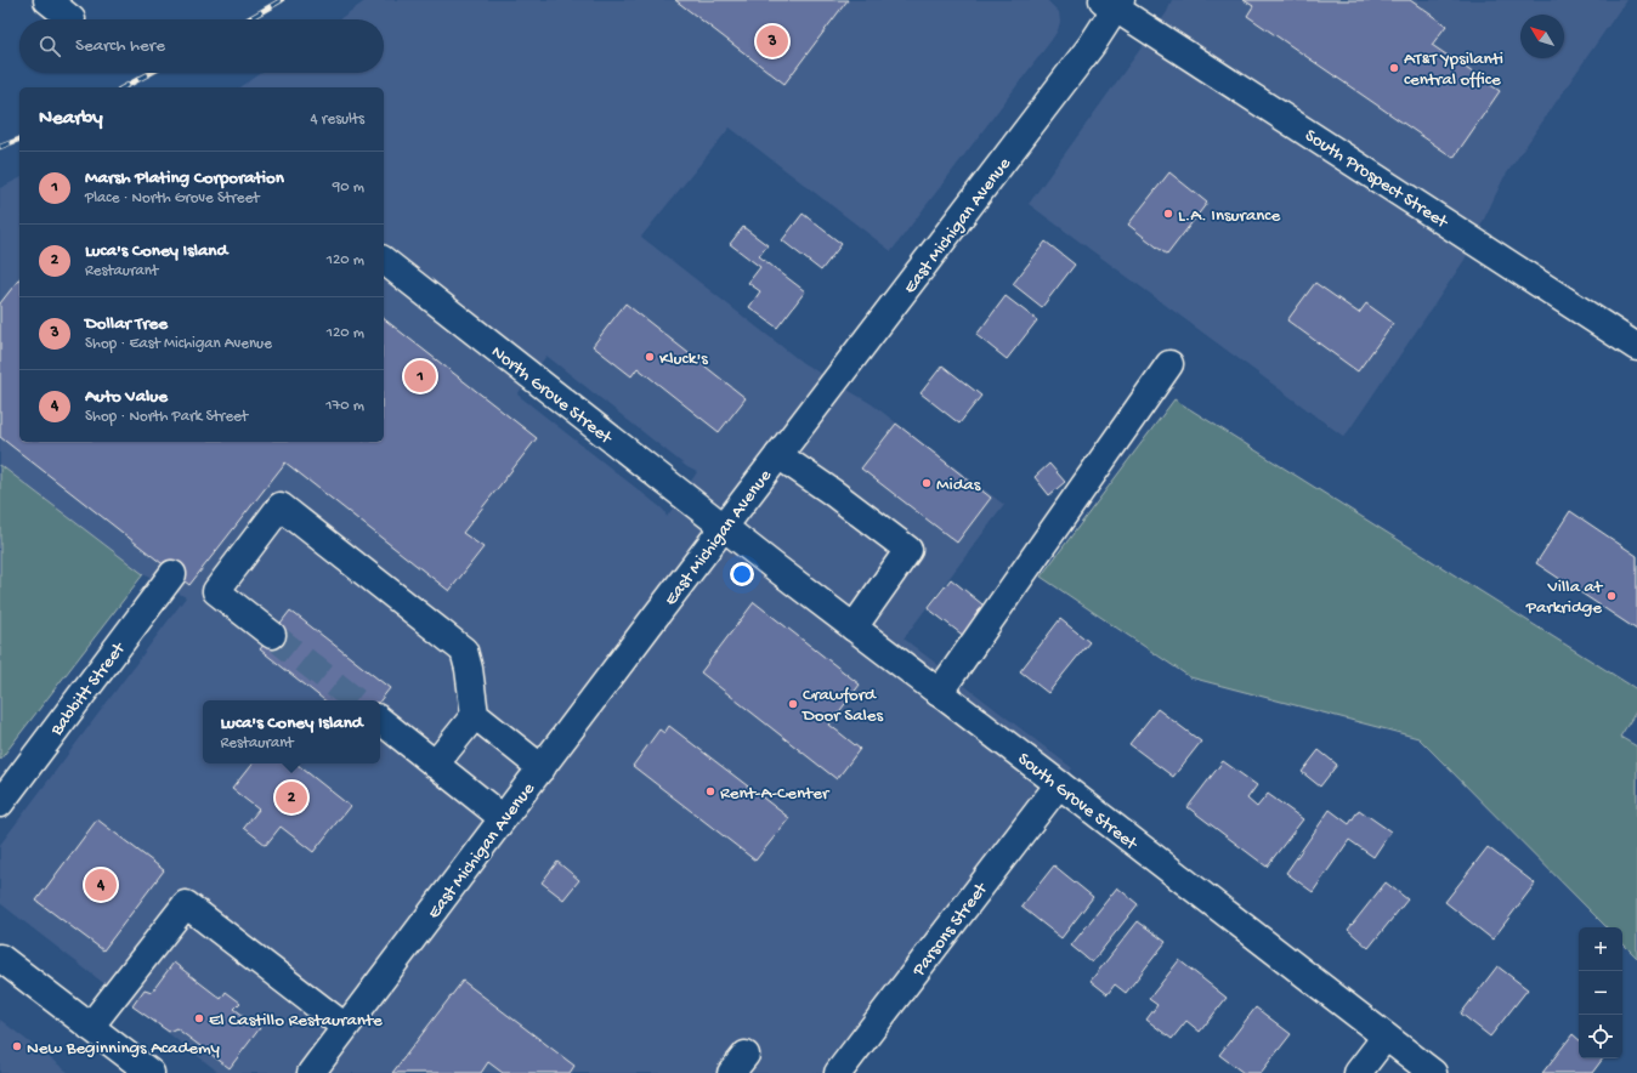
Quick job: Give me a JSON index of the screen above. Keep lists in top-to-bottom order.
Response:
{
  "streets": {
    "street": [
      "South Prospect Street",
      "East Michigan Avenue",
      "North Grove Street",
      "Babbitt Street",
      "South Grove Street",
      "Parsons Street"
    ]
  },
  "crossings": [
    ["South Prospect Street", "East Michigan Avenue"],
    ["East Michigan Avenue", "North Grove Street"],
    ["East Michigan Avenue", "South Grove Street"],
    ["North Grove Street", "South Grove Street"],
    ["South Grove Street", "Parsons Street"]
  ],
  "places": [
    "AT&T Ypsilanti central office",
    "L.A. Insurance",
    "Kluck's",
    "Midas",
    "Villa at Parkridge",
    "Crawford Door Sales",
    "Rent-A-Center",
    "El Castillo Restaurante",
    "New Beginnings Academy"
  ],
  "north": "top left",
  "page": {
    "search": "Search here",
    "pins": [
      "3",
      "1",
      "2",
      "4"
    ],
    "heading": ["Nearby", "4 results"],
    "list": [
      {
        "mark": "1",
        "name": "Marsh Plating Corporation",
        "note": "Place · North Grove Street",
        "value": "90 m"
      },
      {
        "mark": "2",
        "name": "Luca's Coney Island",
        "note": "Restaurant",
        "value": "120 m"
      },
      {
        "mark": "3",
        "name": "Dollar Tree",
        "note": "Shop · East Michigan Avenue",
        "value": "120 m"
      },
      {
        "mark": "4",
        "name": "Auto Value",
        "note": "Shop · North Park Street",
        "value": "170 m"
      }
    ],
    "popup": ["Luca's Coney Island", "Restaurant"],
    "map_buttons": ["+", "−"]
  }
}
